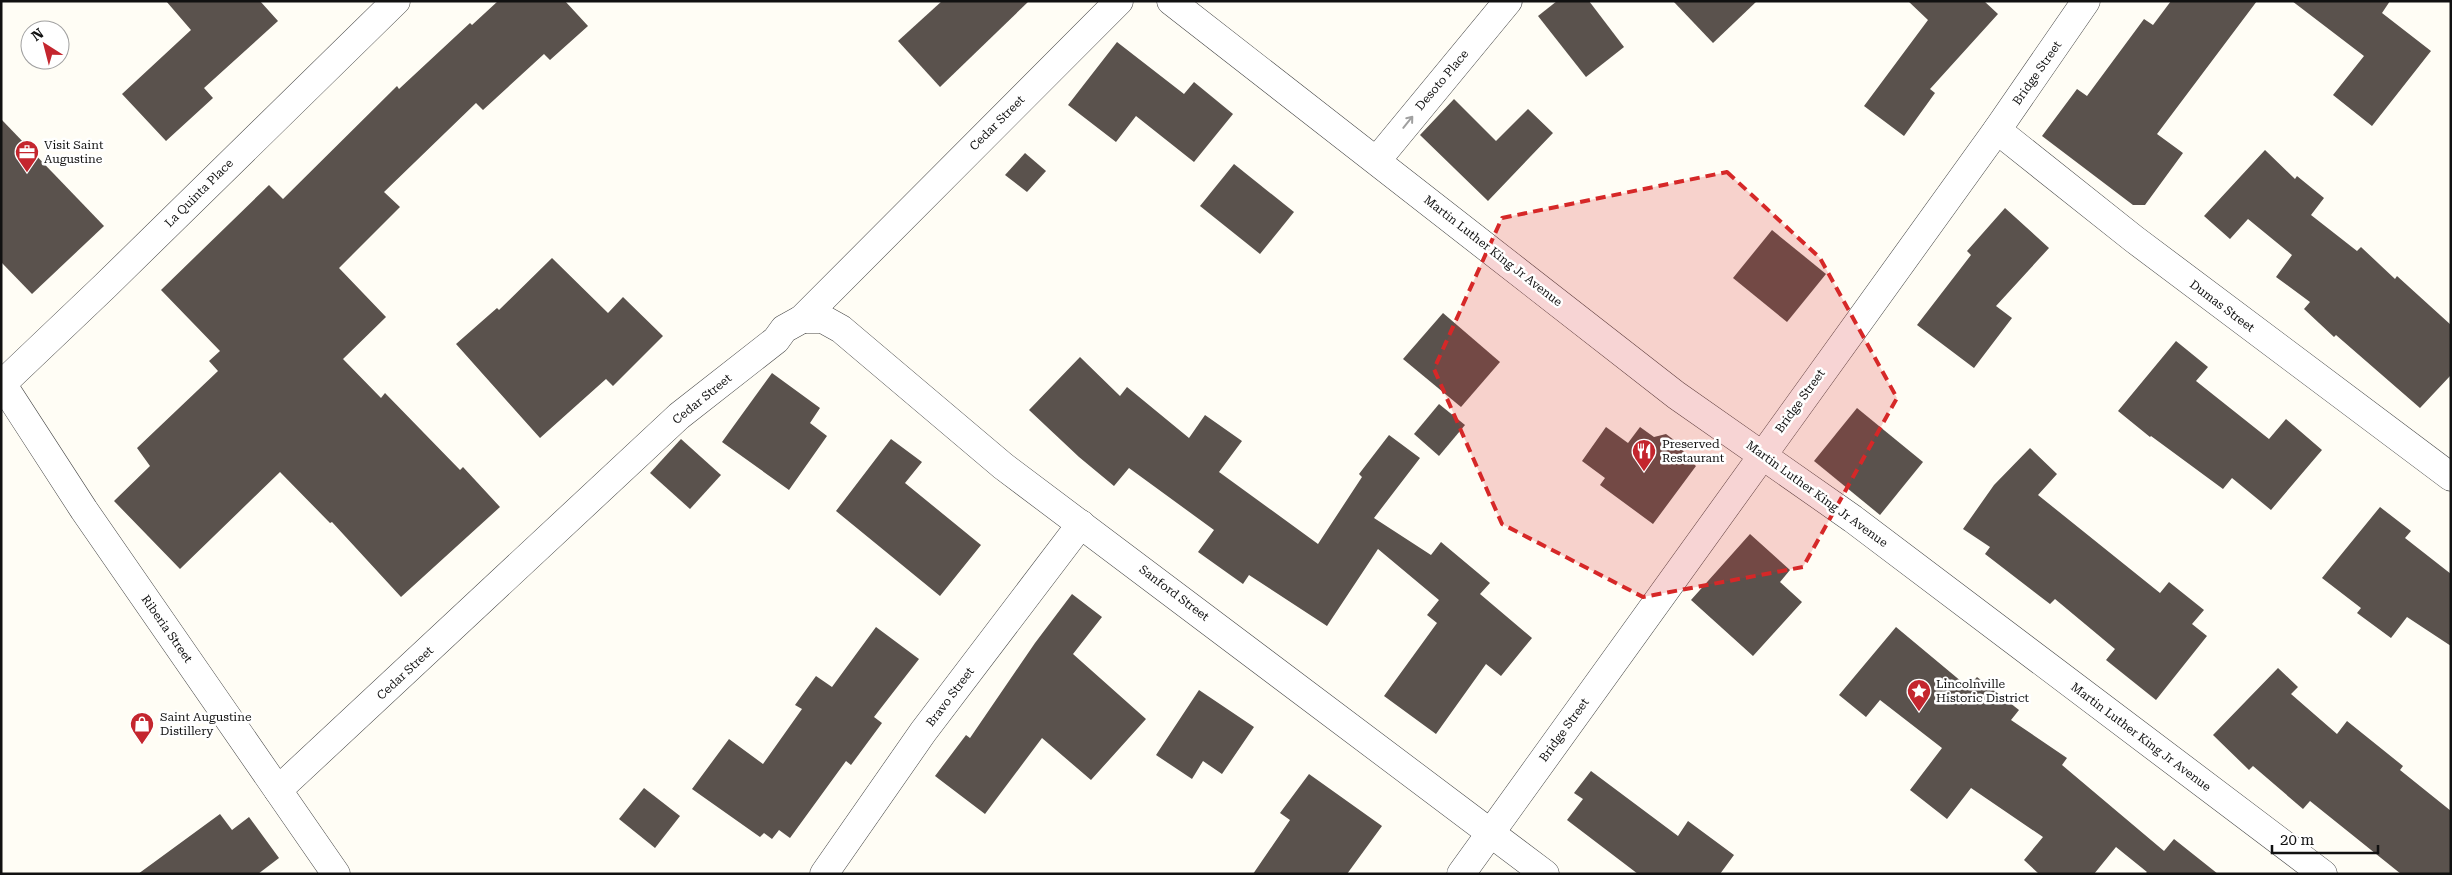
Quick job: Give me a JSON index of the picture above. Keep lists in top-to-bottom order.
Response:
{
  "streets": {
    "street": [
      "Bridge Street",
      "Desoto Place",
      "Cedar Street",
      "La Quinta Place",
      "Martin Luther King Jr Avenue",
      "Dumas Street",
      "Sanford Street",
      "Riberia Street",
      "Bravo Street"
    ]
  },
  "crossings": [
    ["Bridge Street", "Martin Luther King Jr Avenue"],
    ["Bridge Street", "Dumas Street"],
    ["Bridge Street", "Sanford Street"],
    ["Desoto Place", "Martin Luther King Jr Avenue"],
    ["Cedar Street", "Sanford Street"],
    ["Cedar Street", "Riberia Street"],
    ["La Quinta Place", "Riberia Street"],
    ["Sanford Street", "Bravo Street"]
  ],
  "one_way": ["Desoto Place"],
  "places": {
    "office": ["Visit Saint Augustine"],
    "restaurant": ["Preserved Restaurant"],
    "place": ["Lincolnville Historic District"],
    "shop": ["Saint Augustine Distillery"]
  },
  "scale_bar": "20 m",
  "north": "top left"
}
